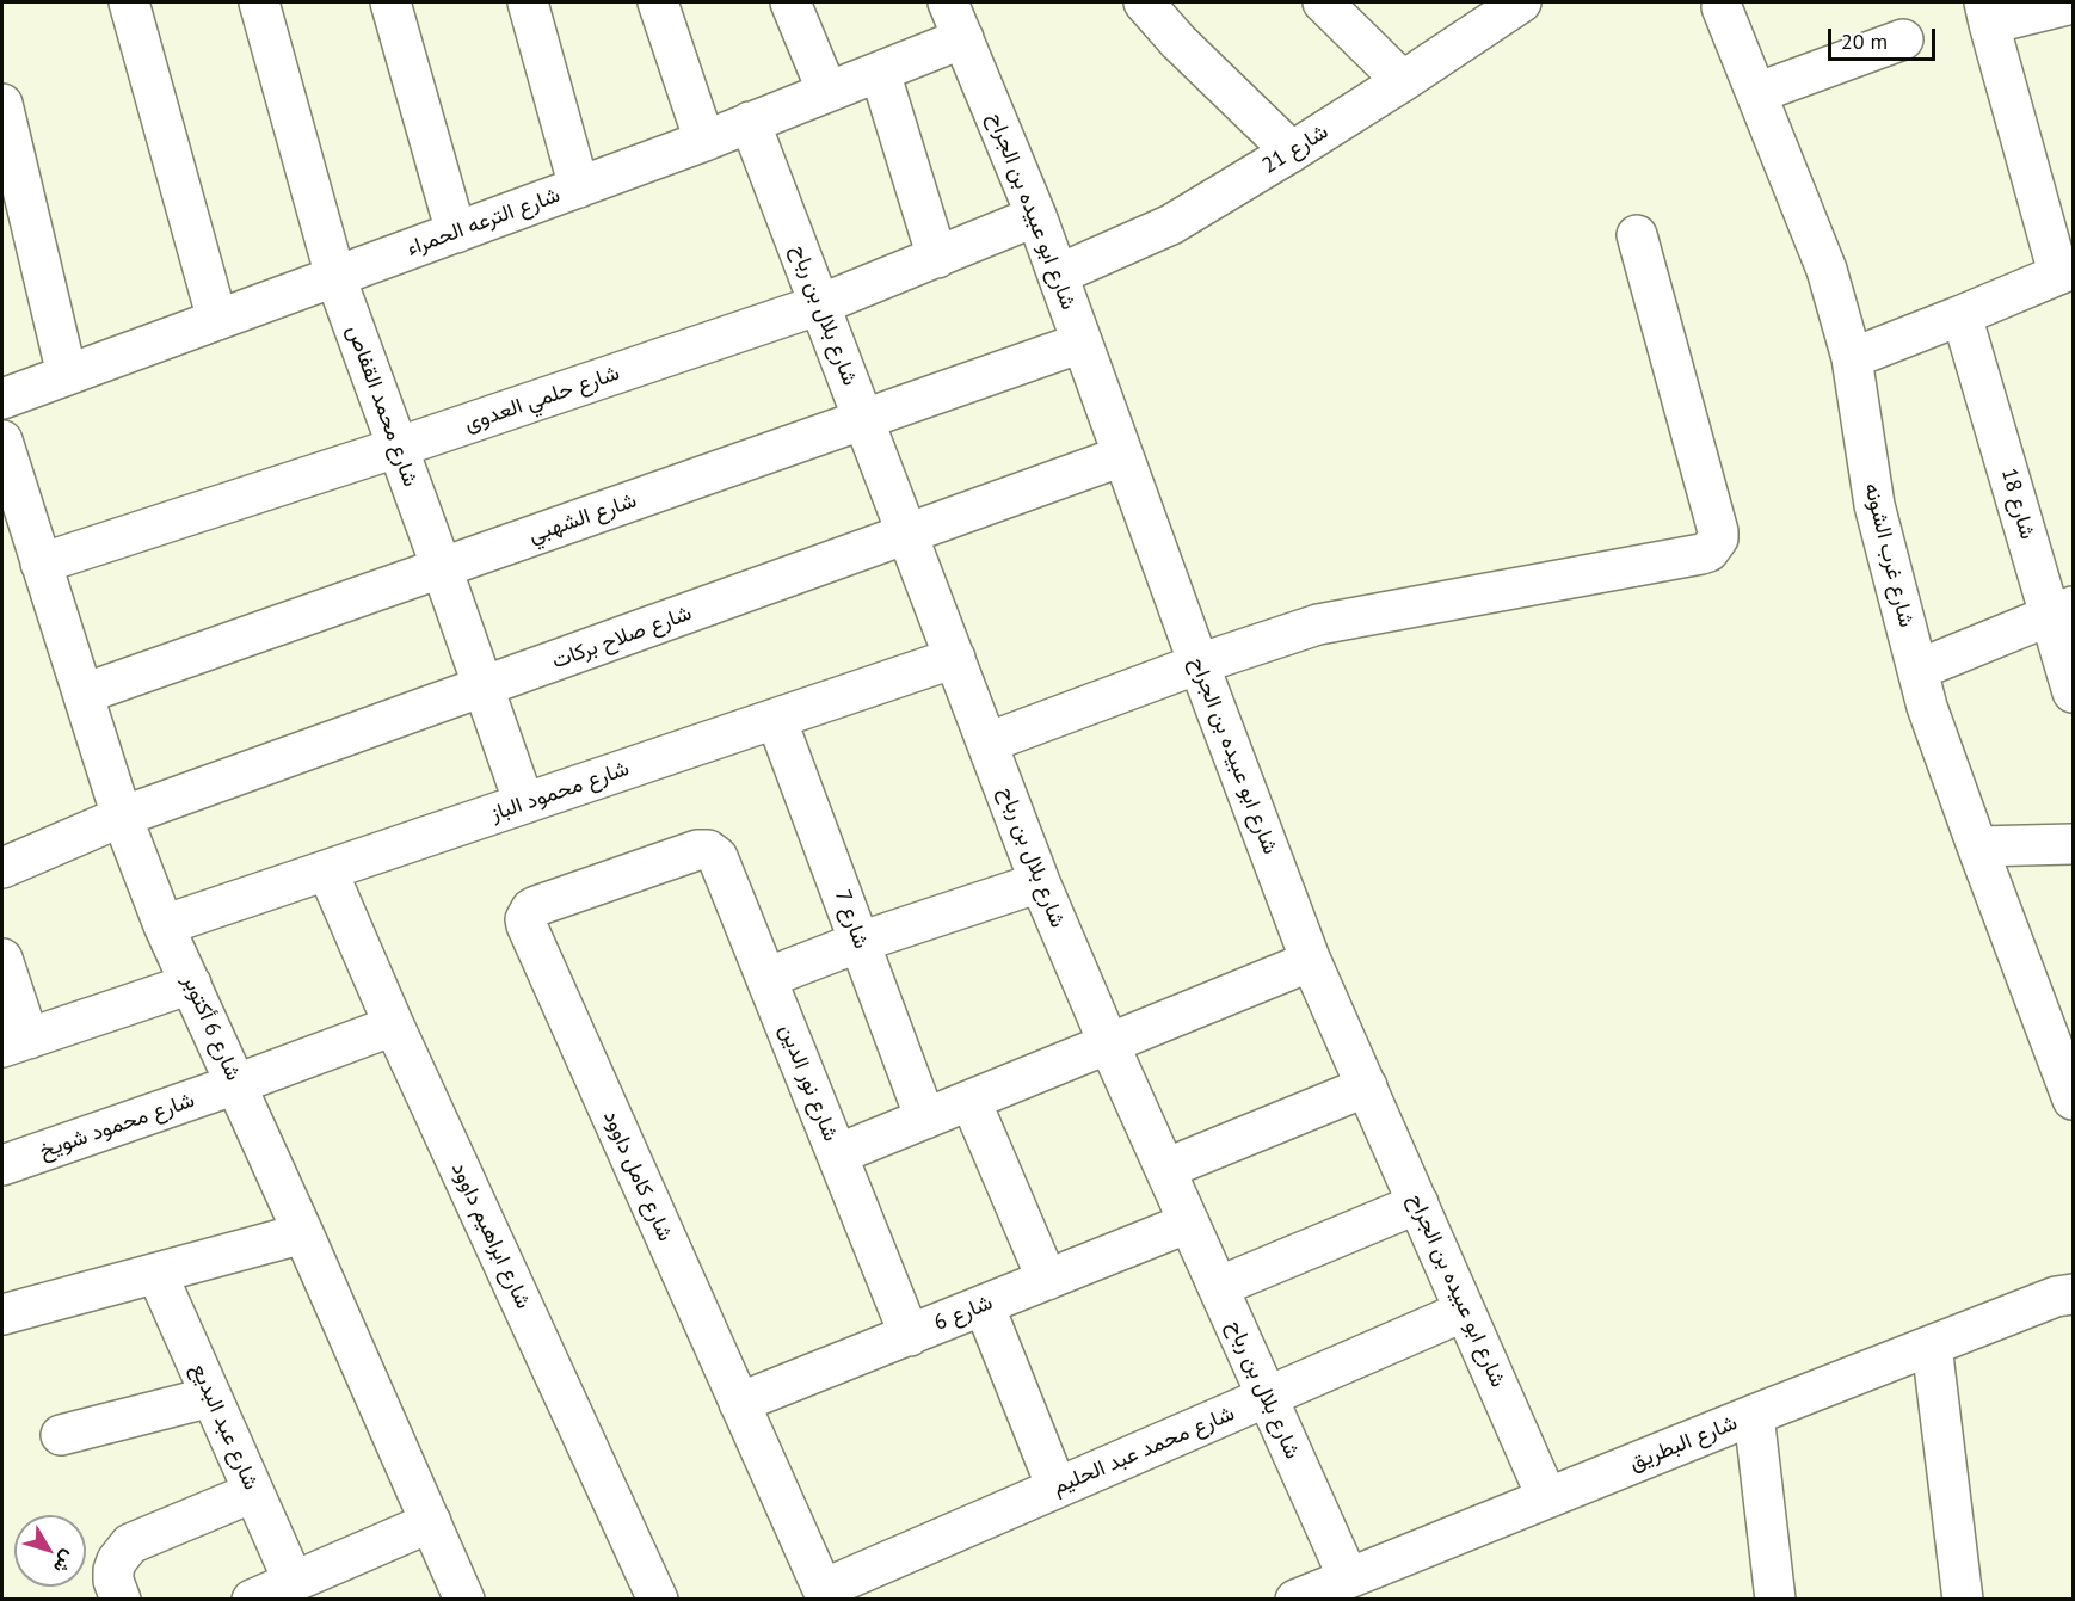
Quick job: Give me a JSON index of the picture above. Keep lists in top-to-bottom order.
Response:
{
  "streets": {
    "street": [
      "شارع 21",
      "شارع ابو عبيده بن الجراح",
      "شارع الترعه الحمراء",
      "شارع بلال بن رباح",
      "شارع حلمي العدوى",
      "شارع محمد القفاص",
      "شارع 18",
      "شارع الشهبي",
      "شارع غرب الشونه",
      "شارع صلاح بركات",
      "شارع محمود الباز",
      "شارع 7",
      "شارع 6 أكتوبر",
      "شارع نور الدين",
      "شارع محمود شويخ",
      "شارع كامل داوود",
      "شارع ابراهيم داوود",
      "شارع 6",
      "شارع عبد البديع",
      "شارع البطريق",
      "شارع محمد عبد الحليم"
    ]
  },
  "crossings": [
    ["شارع 21", "شارع ابو عبيده بن الجراح"],
    ["شارع ابو عبيده بن الجراح", "شارع الترعه الحمراء"],
    ["شارع ابو عبيده بن الجراح", "شارع حلمي العدوى"],
    ["شارع ابو عبيده بن الجراح", "شارع الشهبي"],
    ["شارع ابو عبيده بن الجراح", "شارع صلاح بركات"],
    ["شارع ابو عبيده بن الجراح", "شارع البطريق"],
    ["شارع ابو عبيده بن الجراح", "شارع محمد عبد الحليم"],
    ["شارع الترعه الحمراء", "شارع بلال بن رباح"],
    ["شارع الترعه الحمراء", "شارع محمد القفاص"],
    ["شارع بلال بن رباح", "شارع حلمي العدوى"],
    ["شارع بلال بن رباح", "شارع الشهبي"],
    ["شارع بلال بن رباح", "شارع صلاح بركات"],
    ["شارع بلال بن رباح", "شارع محمود الباز"],
    ["شارع بلال بن رباح", "شارع 6"],
    ["شارع بلال بن رباح", "شارع البطريق"],
    ["شارع بلال بن رباح", "شارع محمد عبد الحليم"],
    ["شارع حلمي العدوى", "شارع محمد القفاص"],
    ["شارع حلمي العدوى", "شارع 6 أكتوبر"],
    ["شارع محمد القفاص", "شارع الشهبي"],
    ["شارع محمد القفاص", "شارع صلاح بركات"],
    ["شارع محمد القفاص", "شارع محمود الباز"],
    ["شارع الشهبي", "شارع 6 أكتوبر"],
    ["شارع صلاح بركات", "شارع 6 أكتوبر"],
    ["شارع محمود الباز", "شارع 7"],
    ["شارع محمود الباز", "شارع 6 أكتوبر"],
    ["شارع محمود الباز", "شارع ابراهيم داوود"],
    ["شارع 6 أكتوبر", "شارع محمود شويخ"],
    ["شارع نور الدين", "شارع كامل داوود"],
    ["شارع نور الدين", "شارع 6"],
    ["شارع محمود شويخ", "شارع ابراهيم داوود"],
    ["شارع كامل داوود", "شارع 6"],
    ["شارع كامل داوود", "شارع محمد عبد الحليم"]
  ],
  "scale_bar": "20 m",
  "north": "bottom right"
}
